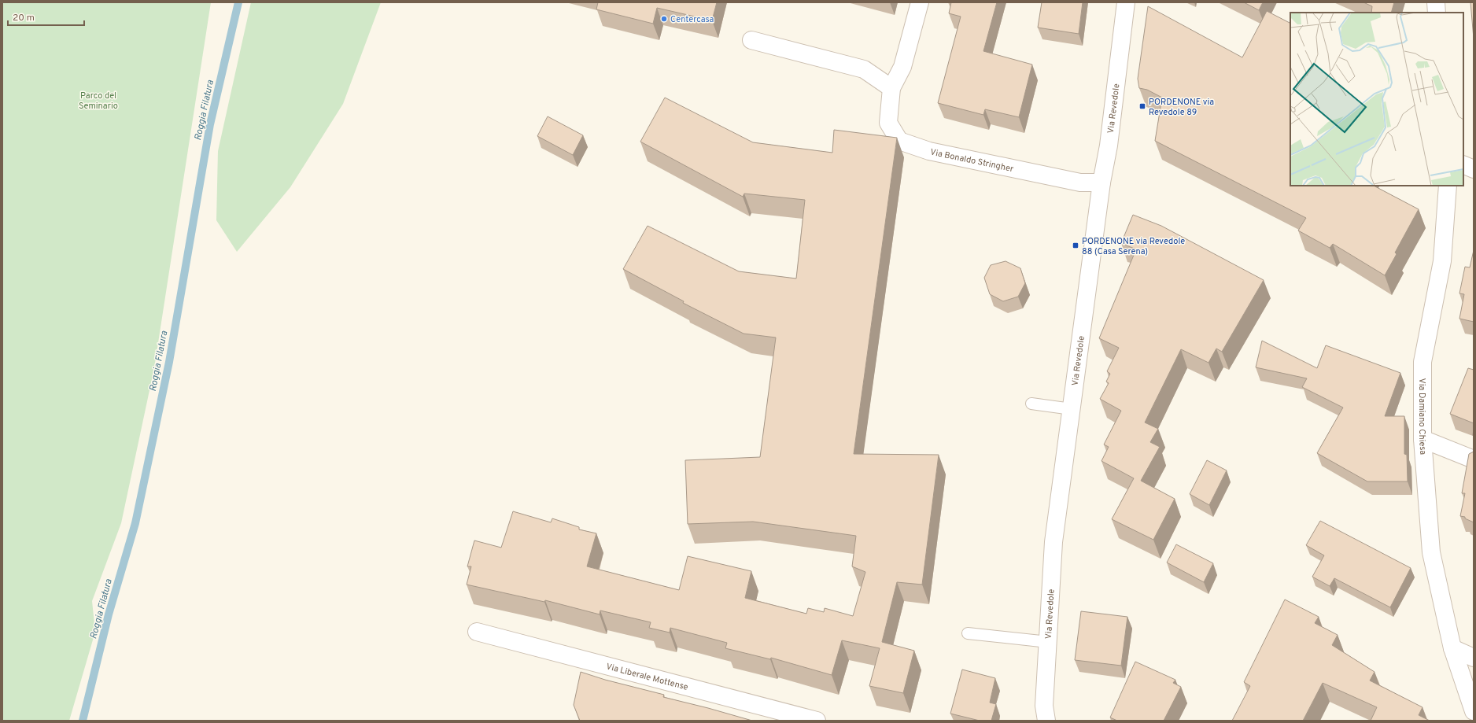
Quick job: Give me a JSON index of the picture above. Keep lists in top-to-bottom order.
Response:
{
  "streets": {
    "street": [
      "Via Revedole",
      "Via Bonaldo Stringher",
      "Via Damiano Chiesa",
      "Via Liberale Mottense"
    ]
  },
  "crossings": [
    ["Via Revedole", "Via Bonaldo Stringher"]
  ],
  "water": ["Roggia Filatura"],
  "parks": ["Parco del Seminario"],
  "places": {
    "other": ["Centercasa"],
    "transit": ["PORDENONE via Revedole 89", "PORDENONE via Revedole 88 (Casa Serena)"]
  },
  "scale_bar": "20 m"
}
